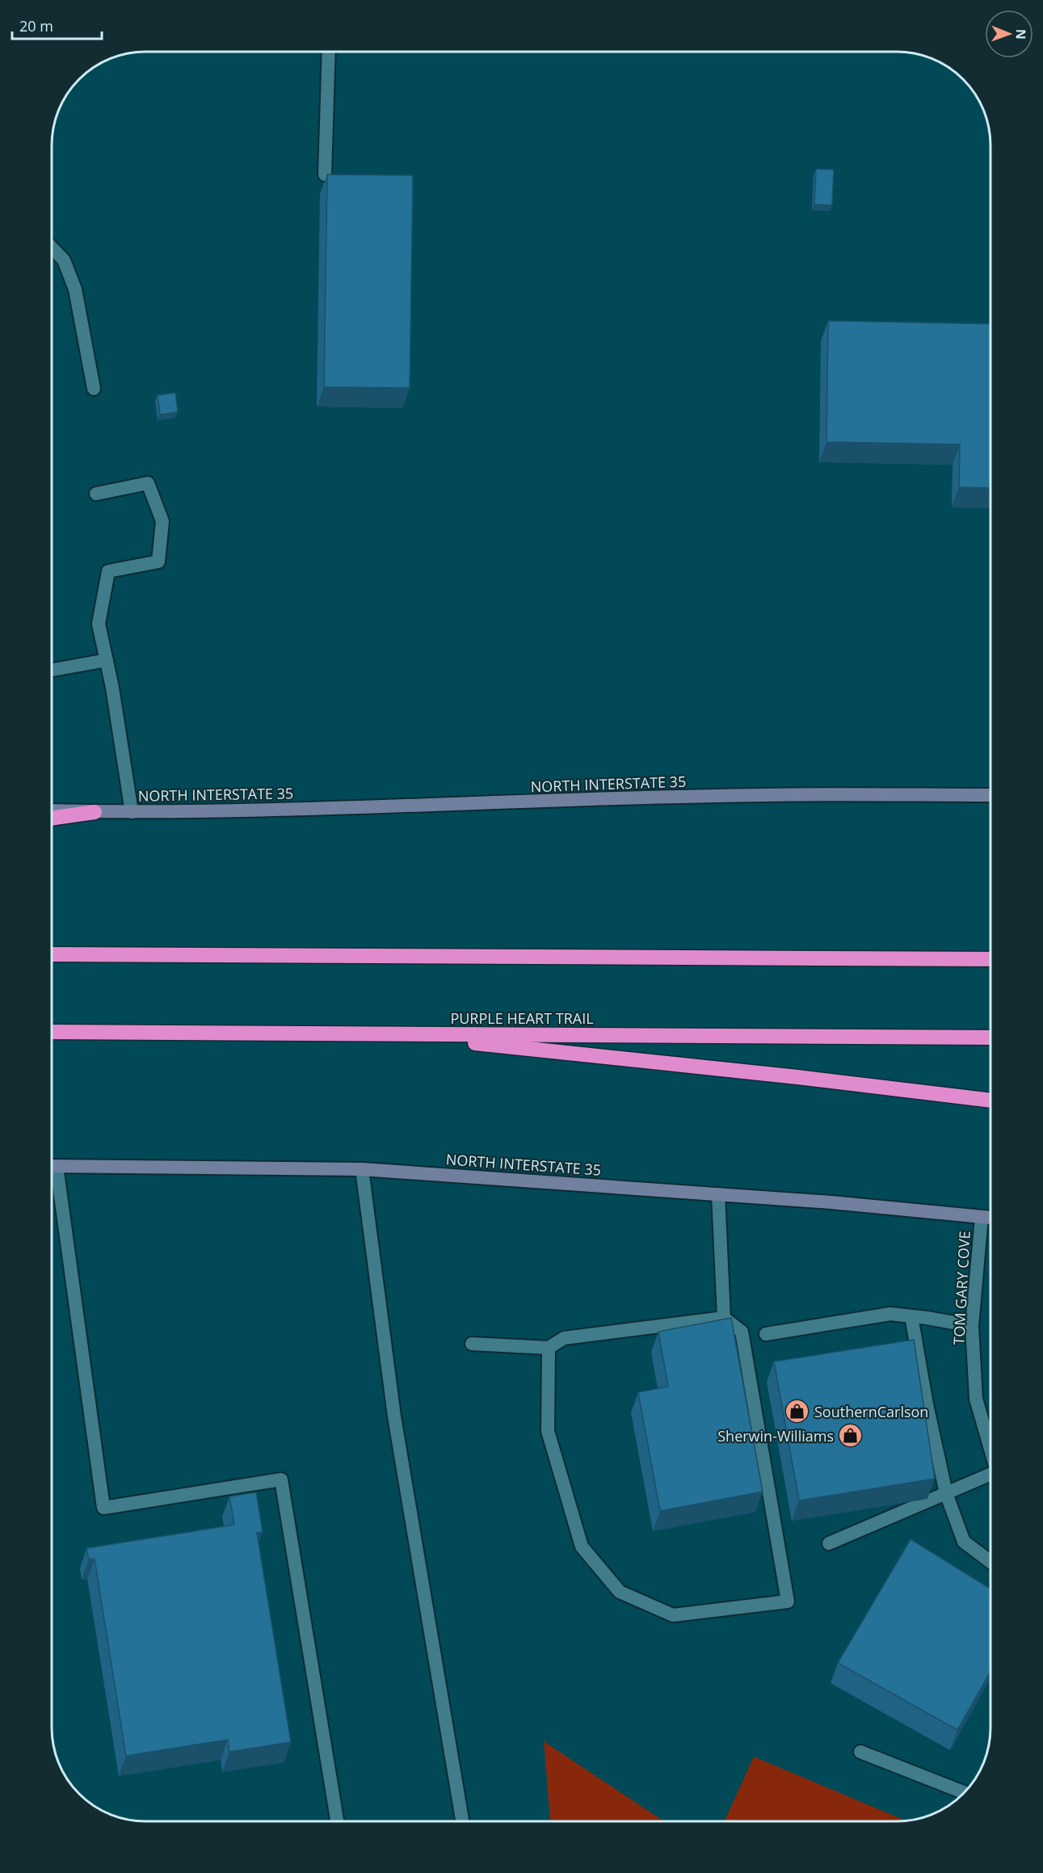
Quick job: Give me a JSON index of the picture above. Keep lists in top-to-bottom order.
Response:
{
  "streets": {
    "highway": ["PURPLE HEART TRAIL"],
    "main road": ["NORTH INTERSTATE 35"],
    "street": ["TOM GARY COVE"]
  },
  "crossings": [
    ["NORTH INTERSTATE 35", "TOM GARY COVE"]
  ],
  "places": {
    "shop": ["SouthernCarlson", "Sherwin-Williams"]
  },
  "scale_bar": "20 m",
  "north": "right"
}
